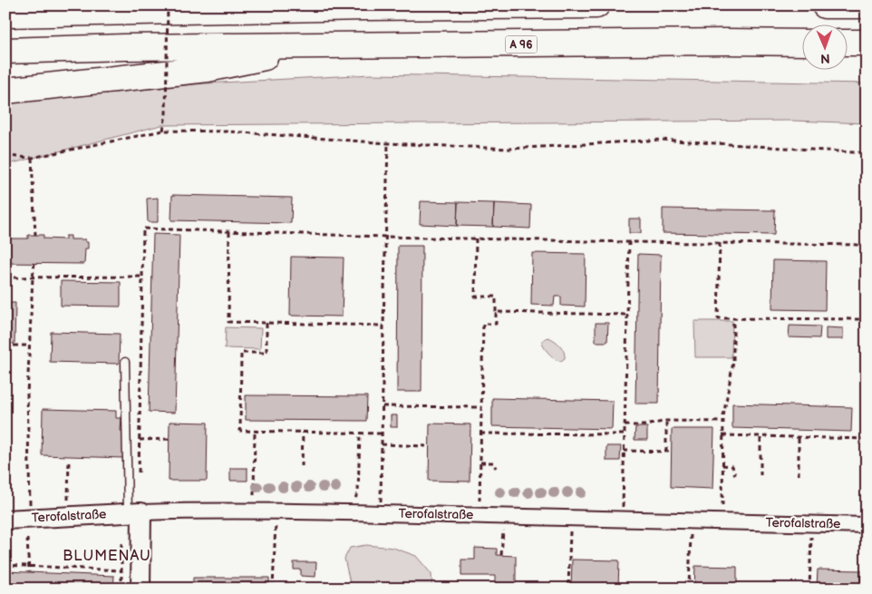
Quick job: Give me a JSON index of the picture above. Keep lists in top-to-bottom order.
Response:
{
  "streets": {
    "highway": ["A 96"],
    "street": ["Terofalstraße"]
  },
  "districts": ["BLUMENAU"],
  "north": "bottom"
}
